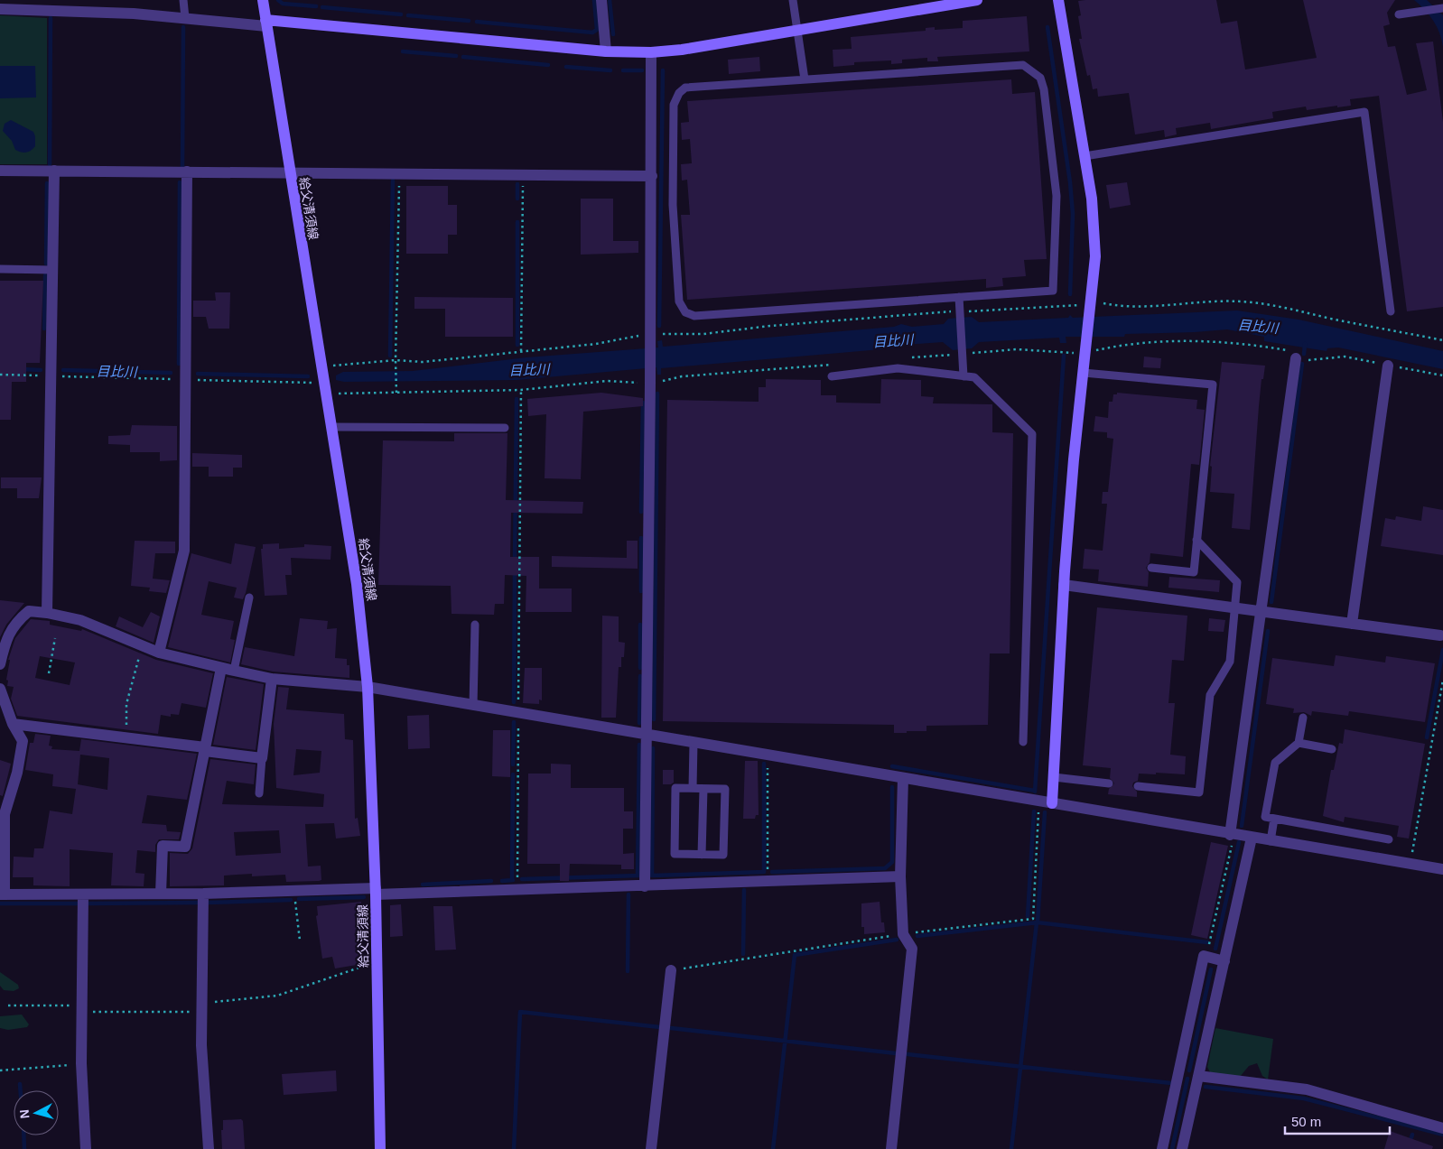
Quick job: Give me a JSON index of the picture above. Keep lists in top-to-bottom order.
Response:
{
  "streets": {
    "street": ["給父清須線"]
  },
  "water": ["目比川"],
  "scale_bar": "50 m",
  "north": "left"
}
